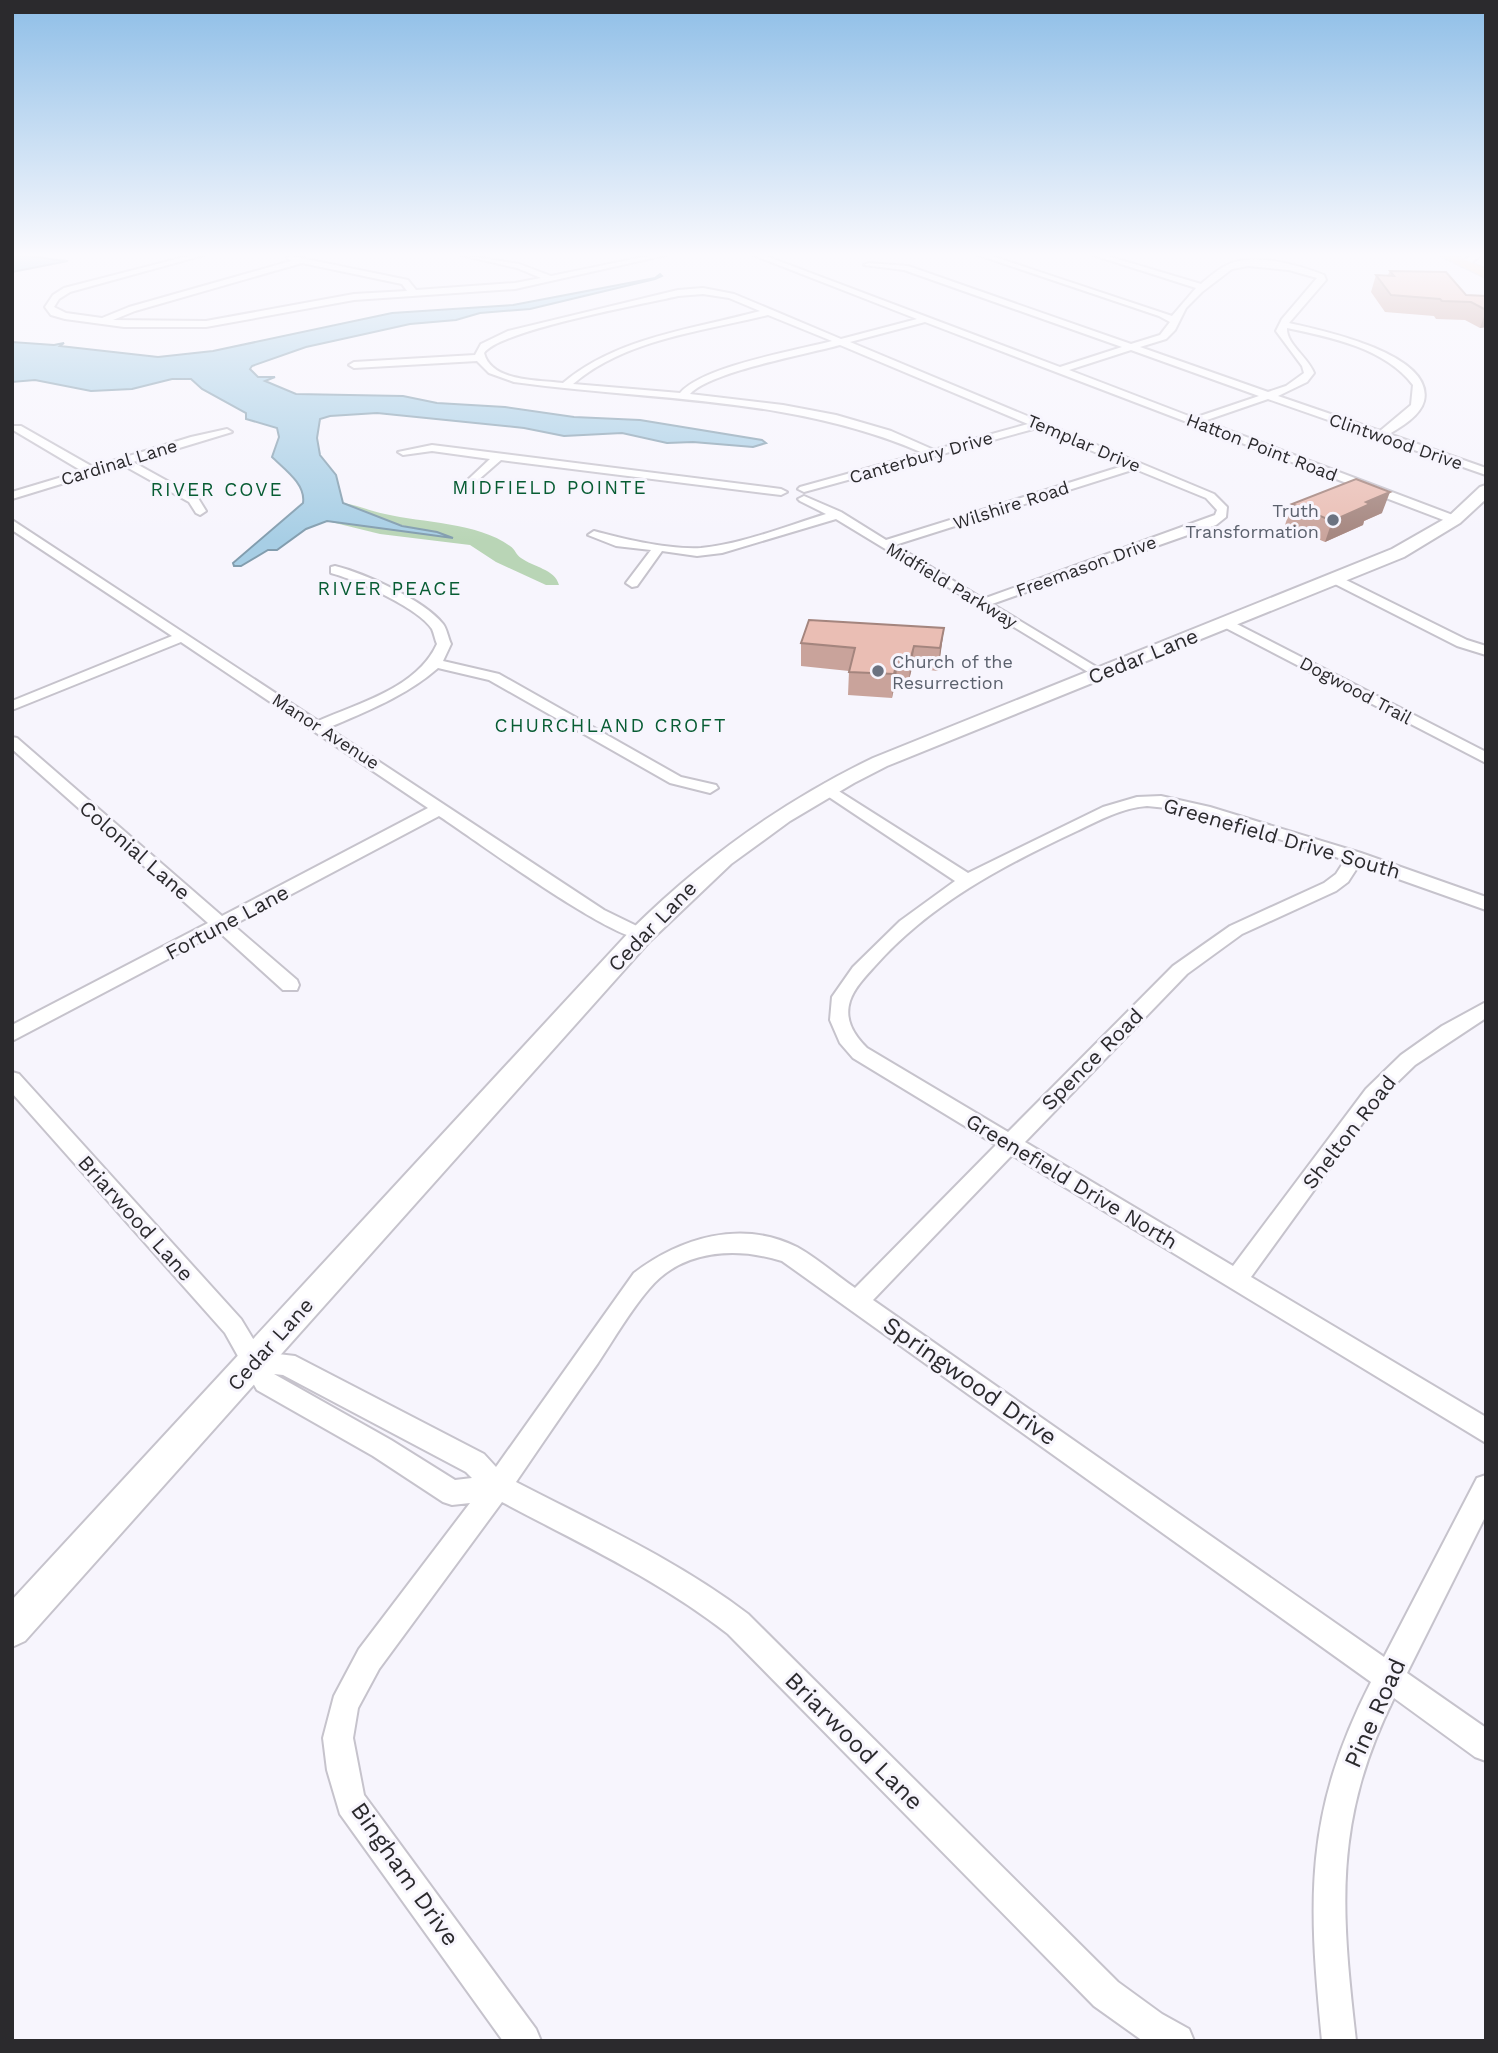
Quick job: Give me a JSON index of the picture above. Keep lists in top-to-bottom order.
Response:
{
  "streets": {
    "main road": ["Cedar Lane"],
    "street": [
      "Clintwood Drive",
      "Templar Drive",
      "Hatton Point Road",
      "Canterbury Drive",
      "Cardinal Lane",
      "Wilshire Road",
      "Freemason Drive",
      "Midfield Parkway",
      "Dogwood Trail",
      "Manor Avenue",
      "Greenefield Drive South",
      "Colonial Lane",
      "Fortune Lane",
      "Spence Road",
      "Shelton Road",
      "Greenefield Drive North",
      "Briarwood Lane",
      "Springwood Drive",
      "Pine Road",
      "Bingham Drive"
    ]
  },
  "crossings": [
    ["Templar Drive", "Canterbury Drive"],
    ["Templar Drive", "Wilshire Road"],
    ["Templar Drive", "Freemason Drive"],
    ["Hatton Point Road", "Cedar Lane"],
    ["Canterbury Drive", "Midfield Parkway"],
    ["Wilshire Road", "Midfield Parkway"],
    ["Freemason Drive", "Midfield Parkway"],
    ["Midfield Parkway", "Cedar Lane"],
    ["Cedar Lane", "Dogwood Trail"],
    ["Cedar Lane", "Manor Avenue"],
    ["Cedar Lane", "Briarwood Lane"],
    ["Manor Avenue", "Fortune Lane"],
    ["Greenefield Drive South", "Spence Road"],
    ["Greenefield Drive South", "Greenefield Drive North"],
    ["Colonial Lane", "Fortune Lane"],
    ["Spence Road", "Greenefield Drive North"],
    ["Spence Road", "Springwood Drive"],
    ["Shelton Road", "Greenefield Drive North"],
    ["Briarwood Lane", "Springwood Drive"],
    ["Briarwood Lane", "Bingham Drive"],
    ["Springwood Drive", "Pine Road"],
    ["Springwood Drive", "Bingham Drive"]
  ],
  "districts": [
    "MIDFIELD POINTE",
    "RIVER COVE",
    "RIVER PEACE",
    "CHURCHLAND CROFT"
  ],
  "places": ["Truth Transformation", "Church of the Resurrection"]
}
